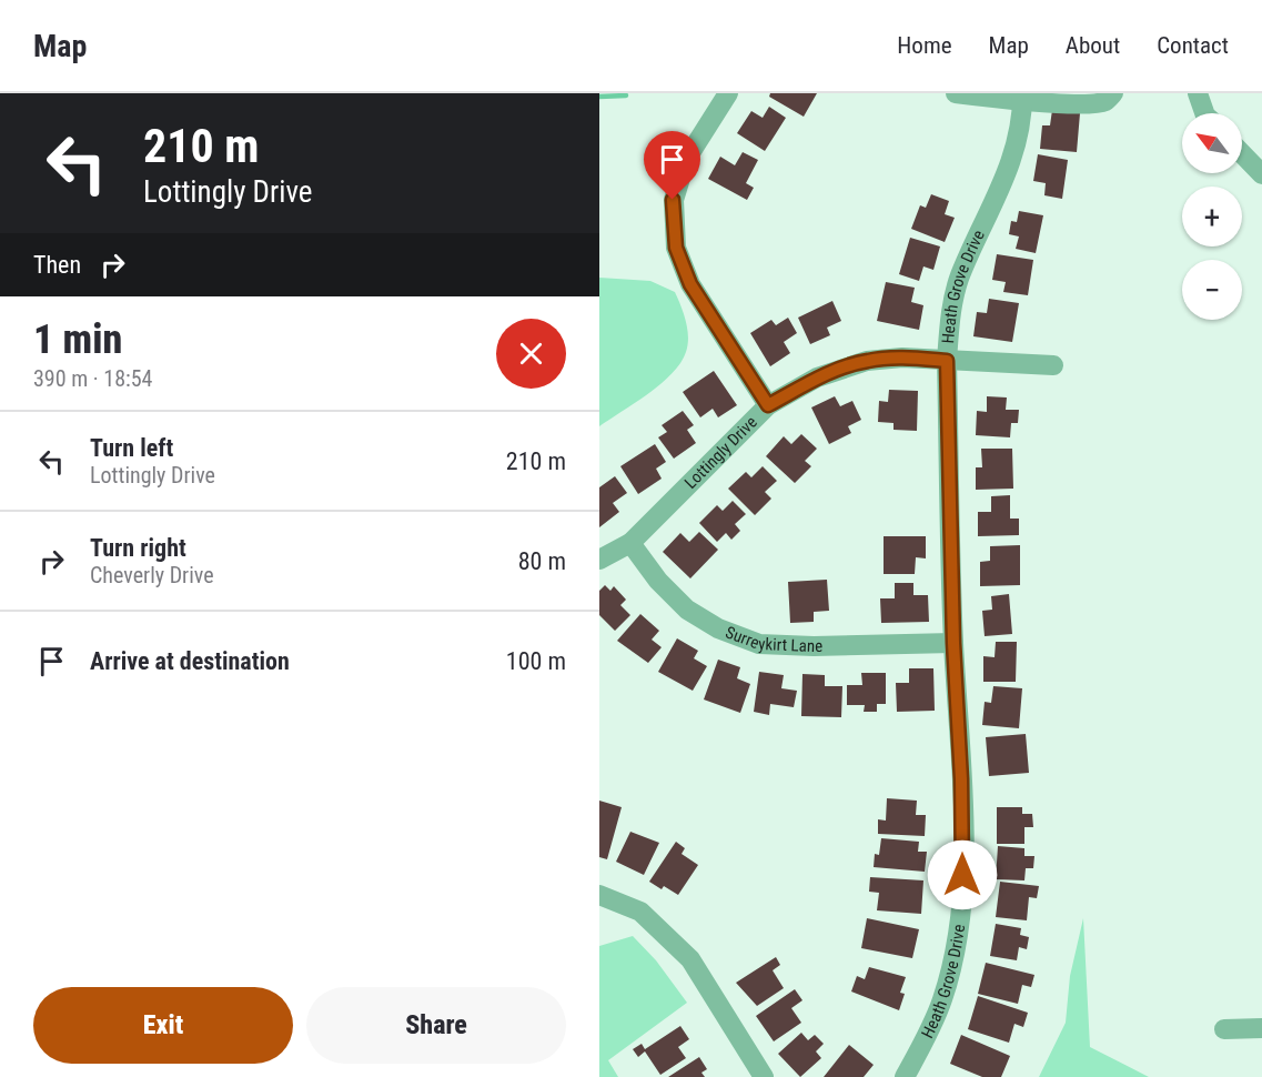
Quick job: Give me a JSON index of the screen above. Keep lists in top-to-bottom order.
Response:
{
  "streets": {
    "street": ["Heath Grove Drive", "Lottingly Drive", "Surreykirt Lane"]
  },
  "crossings": [
    ["Heath Grove Drive", "Lottingly Drive"],
    ["Heath Grove Drive", "Surreykirt Lane"],
    ["Lottingly Drive", "Surreykirt Lane"]
  ],
  "north": "top left",
  "page": {
    "header": "Map",
    "nav": [
      "Home",
      "Map",
      "About",
      "Contact"
    ],
    "turn": ["210 m", "Lottingly Drive"],
    "map_buttons": ["+", "−"],
    "then": "Then",
    "heading": ["1 min", "390 m · 18:54"],
    "list": [
      {
        "name": "Turn left",
        "note": "Lottingly Drive",
        "value": "210 m"
      },
      {
        "name": "Turn right",
        "note": "Cheverly Drive",
        "value": "80 m"
      },
      {
        "name": "Arrive at destination",
        "value": "100 m"
      }
    ],
    "buttons": ["Exit", "Share"]
  }
}
